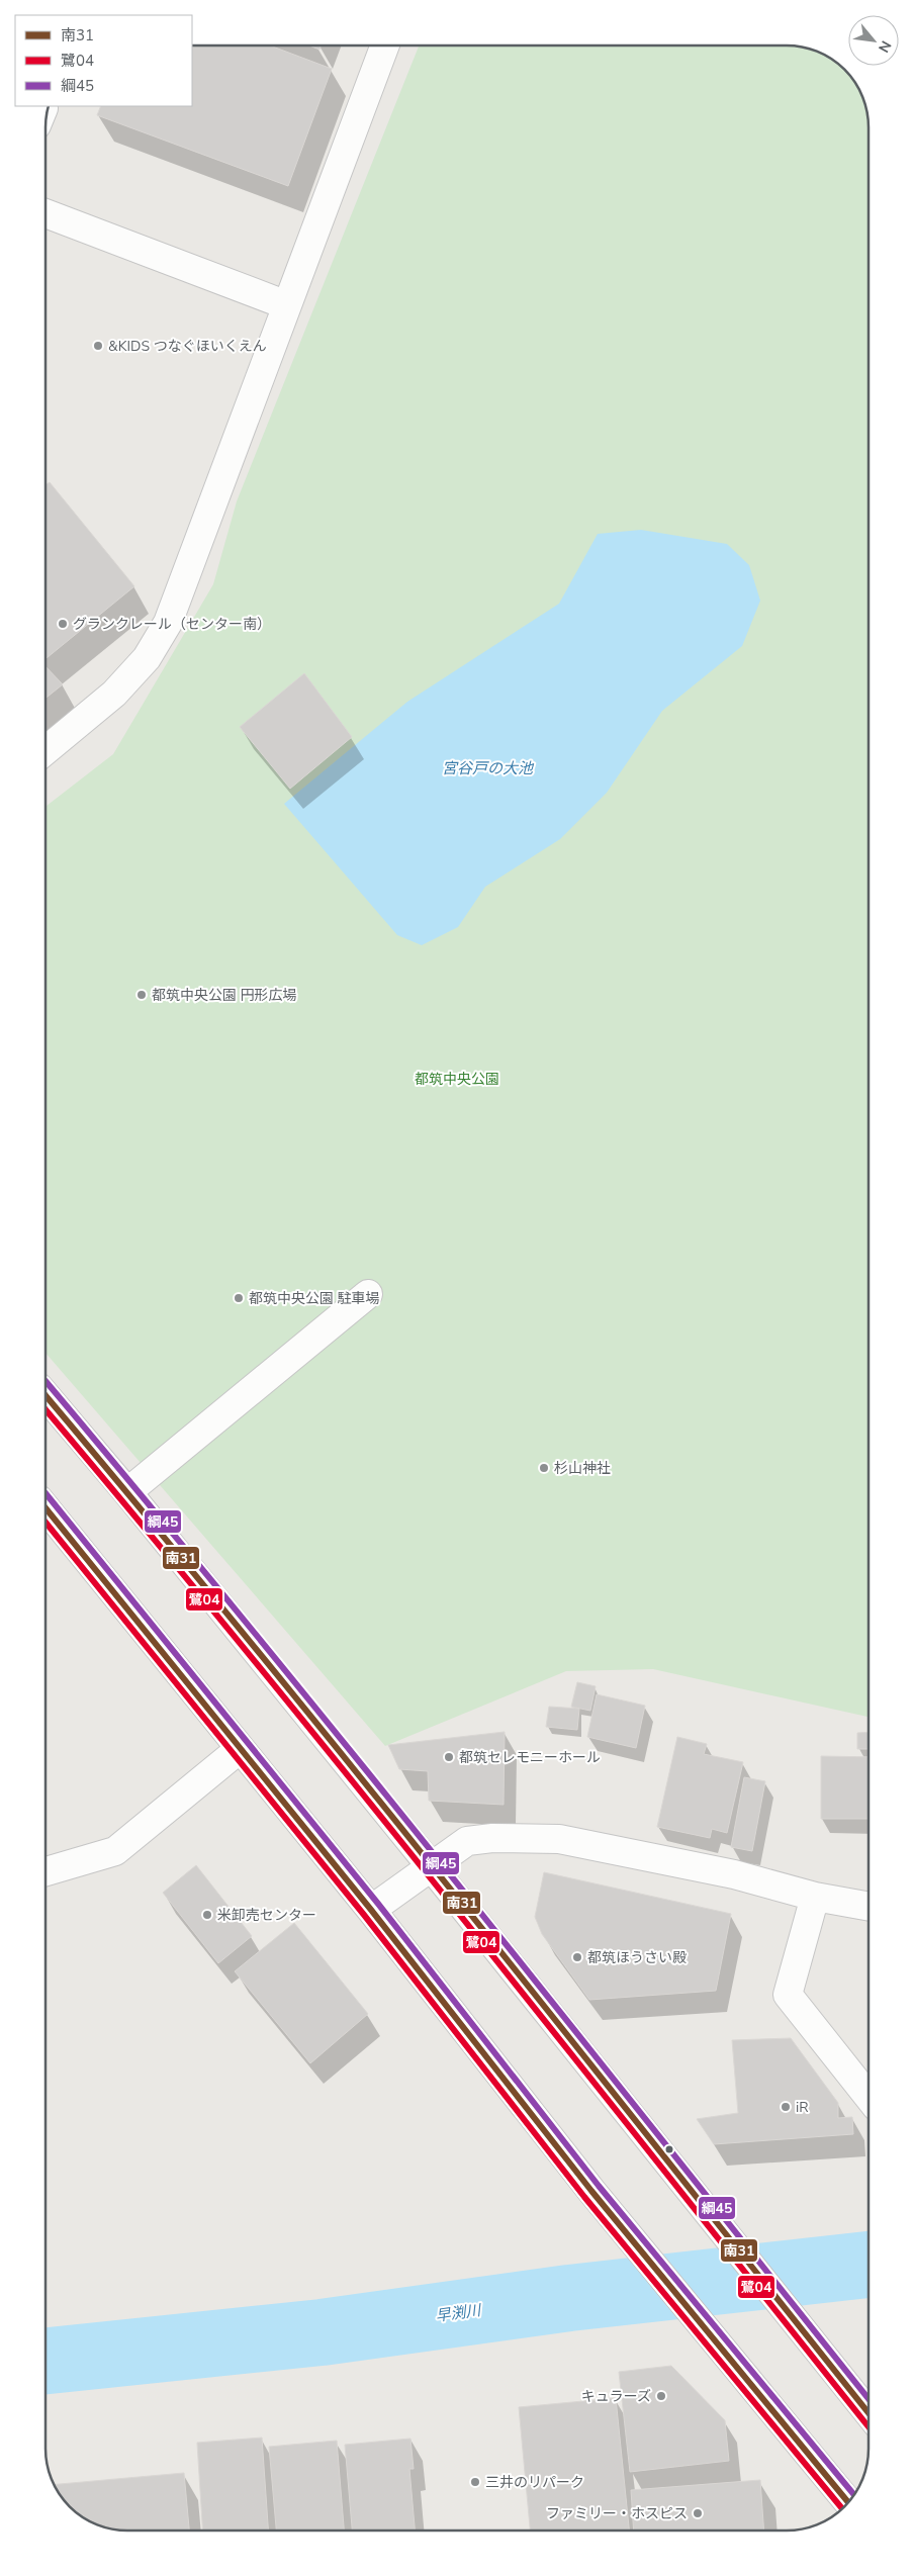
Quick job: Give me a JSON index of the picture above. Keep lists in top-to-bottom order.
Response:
{
  "water": ["宮谷戸の大池", "早渕川"],
  "parks": ["都筑中央公園"],
  "places": [
    "&KIDS つなぐほいくえん",
    "グランクレール（センター南）",
    "都筑中央公園 円形広場",
    "都筑中央公園 駐車場",
    "杉山神社",
    "都筑セレモニーホール",
    "米卸売センター",
    "都筑ほうさい殿",
    "iR",
    "キュラーズ",
    "三井のリパーク",
    "ファミリー・ホスピス"
  ],
  "lines": ["transit line 綱45", "transit line 南31", "transit line 鷺04"],
  "legend": ["南31", "鷺04", "綱45"],
  "north": "bottom right"
}
